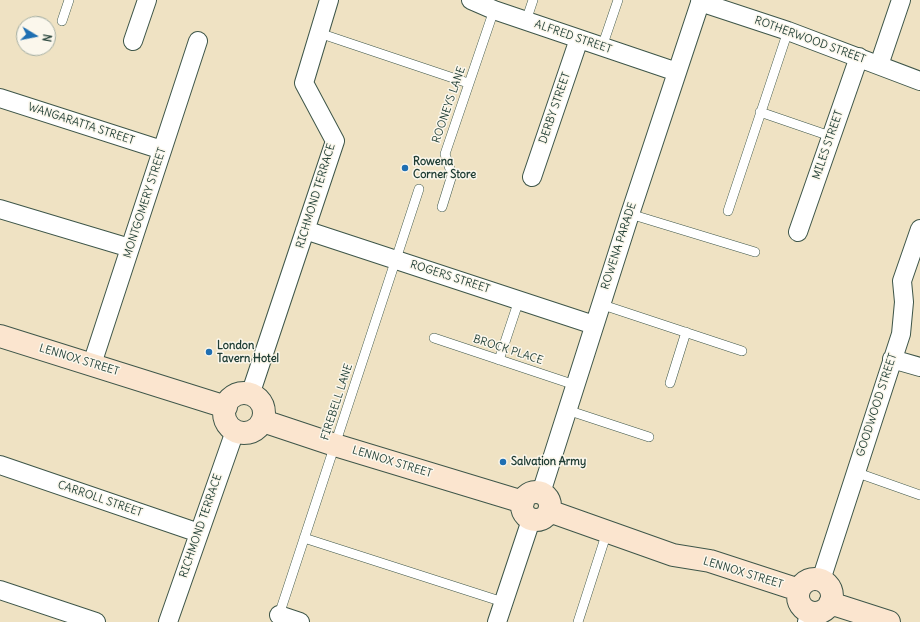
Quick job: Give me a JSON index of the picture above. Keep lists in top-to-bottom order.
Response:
{
  "streets": {
    "street": [
      "ALFRED STREET",
      "ROTHERWOOD STREET",
      "DERBY STREET",
      "WANGARATTA STREET",
      "MILES STREET",
      "RICHMOND TERRACE",
      "MONTGOMERY STREET",
      "ROWENA PARADE",
      "ROGERS STREET",
      "LENNOX STREET",
      "GOODWOOD STREET",
      "CARROLL STREET"
    ],
    "lane": ["ROONEYS LANE", "BROCK PLACE", "FIREBELL LANE"]
  },
  "crossings": [
    ["ALFRED STREET", "ROONEYS LANE"],
    ["ALFRED STREET", "DERBY STREET"],
    ["ALFRED STREET", "ROWENA PARADE"],
    ["ROTHERWOOD STREET", "MILES STREET"],
    ["ROTHERWOOD STREET", "ROWENA PARADE"],
    ["WANGARATTA STREET", "MONTGOMERY STREET"],
    ["RICHMOND TERRACE", "ROGERS STREET"],
    ["RICHMOND TERRACE", "LENNOX STREET"],
    ["RICHMOND TERRACE", "CARROLL STREET"],
    ["MONTGOMERY STREET", "LENNOX STREET"],
    ["ROWENA PARADE", "ROGERS STREET"],
    ["ROWENA PARADE", "BROCK PLACE"],
    ["ROWENA PARADE", "LENNOX STREET"],
    ["ROGERS STREET", "FIREBELL LANE"],
    ["LENNOX STREET", "FIREBELL LANE"],
    ["LENNOX STREET", "GOODWOOD STREET"]
  ],
  "places": ["Rowena Corner Store", "London Tavern Hotel", "Salvation Army"],
  "north": "right"
}
